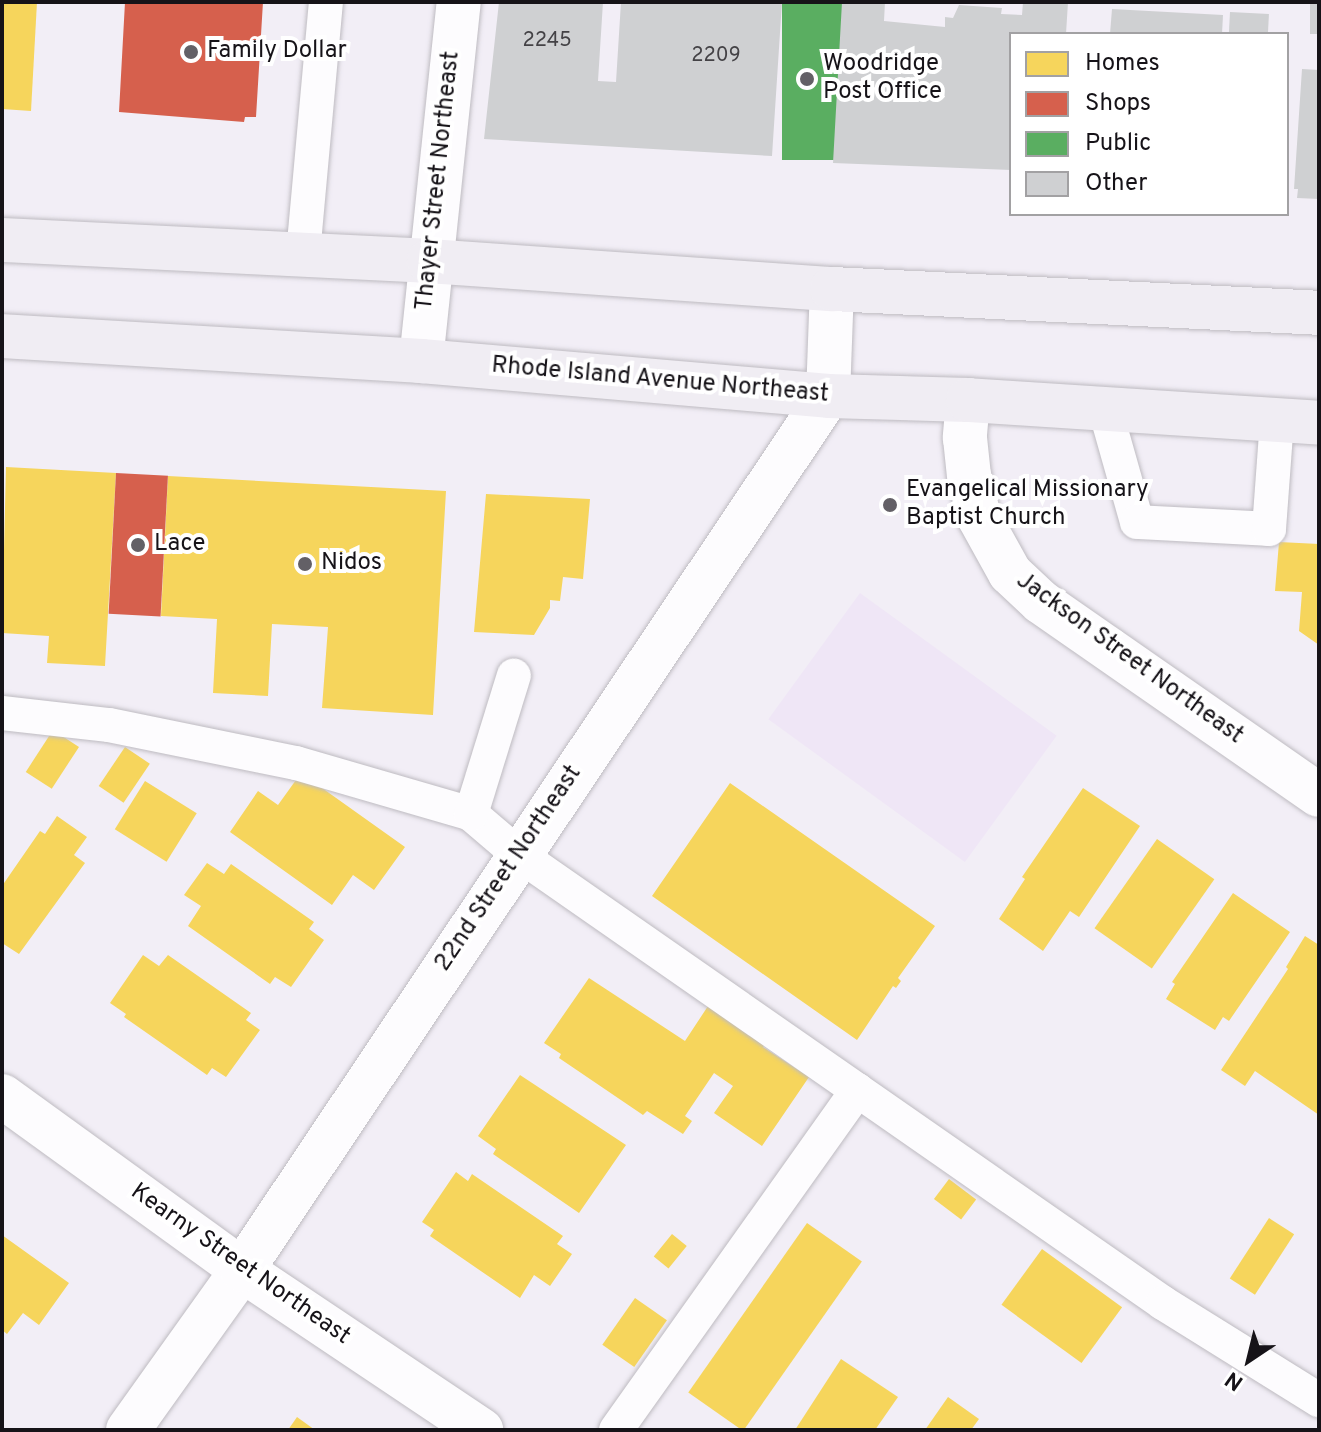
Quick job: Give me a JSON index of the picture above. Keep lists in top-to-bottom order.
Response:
{
  "streets": {
    "main road": ["Rhode Island Avenue Northeast"],
    "street": [
      "Thayer Street Northeast",
      "Jackson Street Northeast",
      "22nd Street Northeast",
      "Kearny Street Northeast"
    ]
  },
  "crossings": [
    ["Thayer Street Northeast", "Rhode Island Avenue Northeast"],
    ["Rhode Island Avenue Northeast", "Jackson Street Northeast"],
    ["Rhode Island Avenue Northeast", "22nd Street Northeast"],
    ["22nd Street Northeast", "Kearny Street Northeast"]
  ],
  "places": [
    "Family Dollar",
    "Woodridge Post Office",
    "Evangelical Missionary Baptist Church",
    "Lace",
    "Nidos"
  ],
  "house_numbers": ["2245", "2209"],
  "legend": [
    "Homes",
    "Shops",
    "Public",
    "Other"
  ],
  "north": "bottom left"
}
